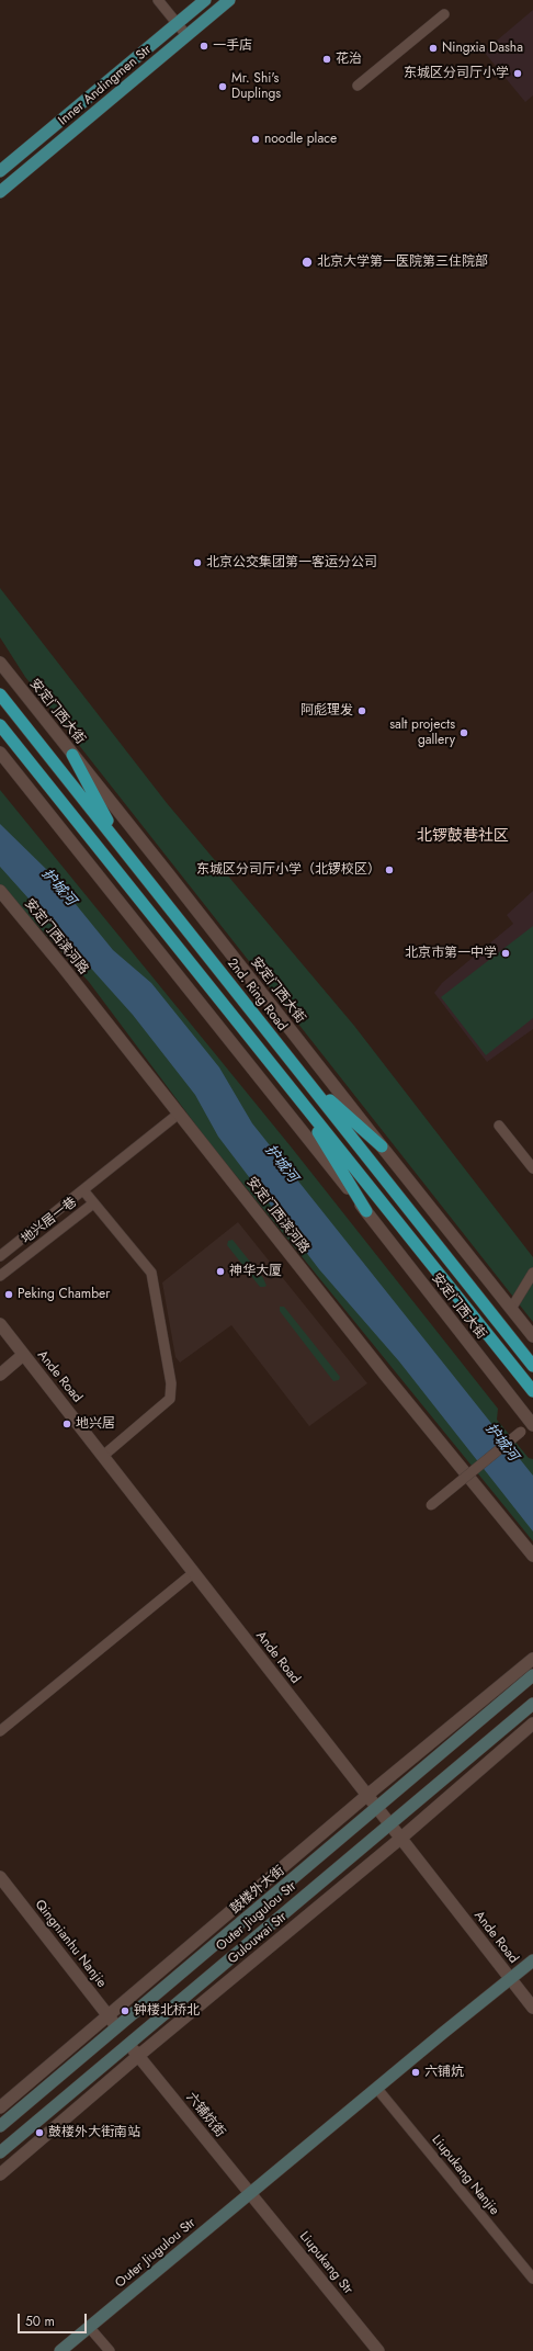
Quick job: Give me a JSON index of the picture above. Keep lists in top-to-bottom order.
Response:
{
  "streets": {
    "highway": ["2nd. Ring Road"],
    "main road": ["Inner Andingmen Str", "鼓楼外大街", "Outer Jiugulou Str"],
    "street": [
      "安定门西大街",
      "安定门西滨河路",
      "地兴居一巷",
      "Ande Road",
      "Gulouwai Str",
      "Qingnianhu Nanjie",
      "六铺炕街",
      "Liupukang Nanjie",
      "Liupukang Str"
    ]
  },
  "crossings": [
    ["安定门西滨河路", "地兴居一巷"],
    ["Ande Road", "鼓楼外大街"],
    ["Ande Road", "Outer Jiugulou Str"],
    ["Ande Road", "Gulouwai Str"],
    ["鼓楼外大街", "Qingnianhu Nanjie"],
    ["Outer Jiugulou Str", "六铺炕街"],
    ["Outer Jiugulou Str", "Liupukang Nanjie"],
    ["Outer Jiugulou Str", "Liupukang Str"],
    ["Gulouwai Str", "六铺炕街"],
    ["六铺炕街", "Liupukang Str"]
  ],
  "districts": ["北锣鼓巷社区"],
  "water": ["护城河"],
  "places": [
    "一手店",
    "Ningxia Dasha",
    "花治",
    "东城区分司厅小学",
    "Mr. Shi's Duplings",
    "noodle place",
    "北京大学第一医院第三住院部",
    "北京公交集团第一客运分公司",
    "阿彪理发",
    "salt projects gallery",
    "东城区分司厅小学（北锣校区）",
    "北京市第一中学",
    "神华大厦",
    "Peking Chamber",
    "地兴居",
    "钟楼北桥北",
    "六铺炕",
    "鼓楼外大街南站"
  ],
  "scale_bar": "50 m"
}
